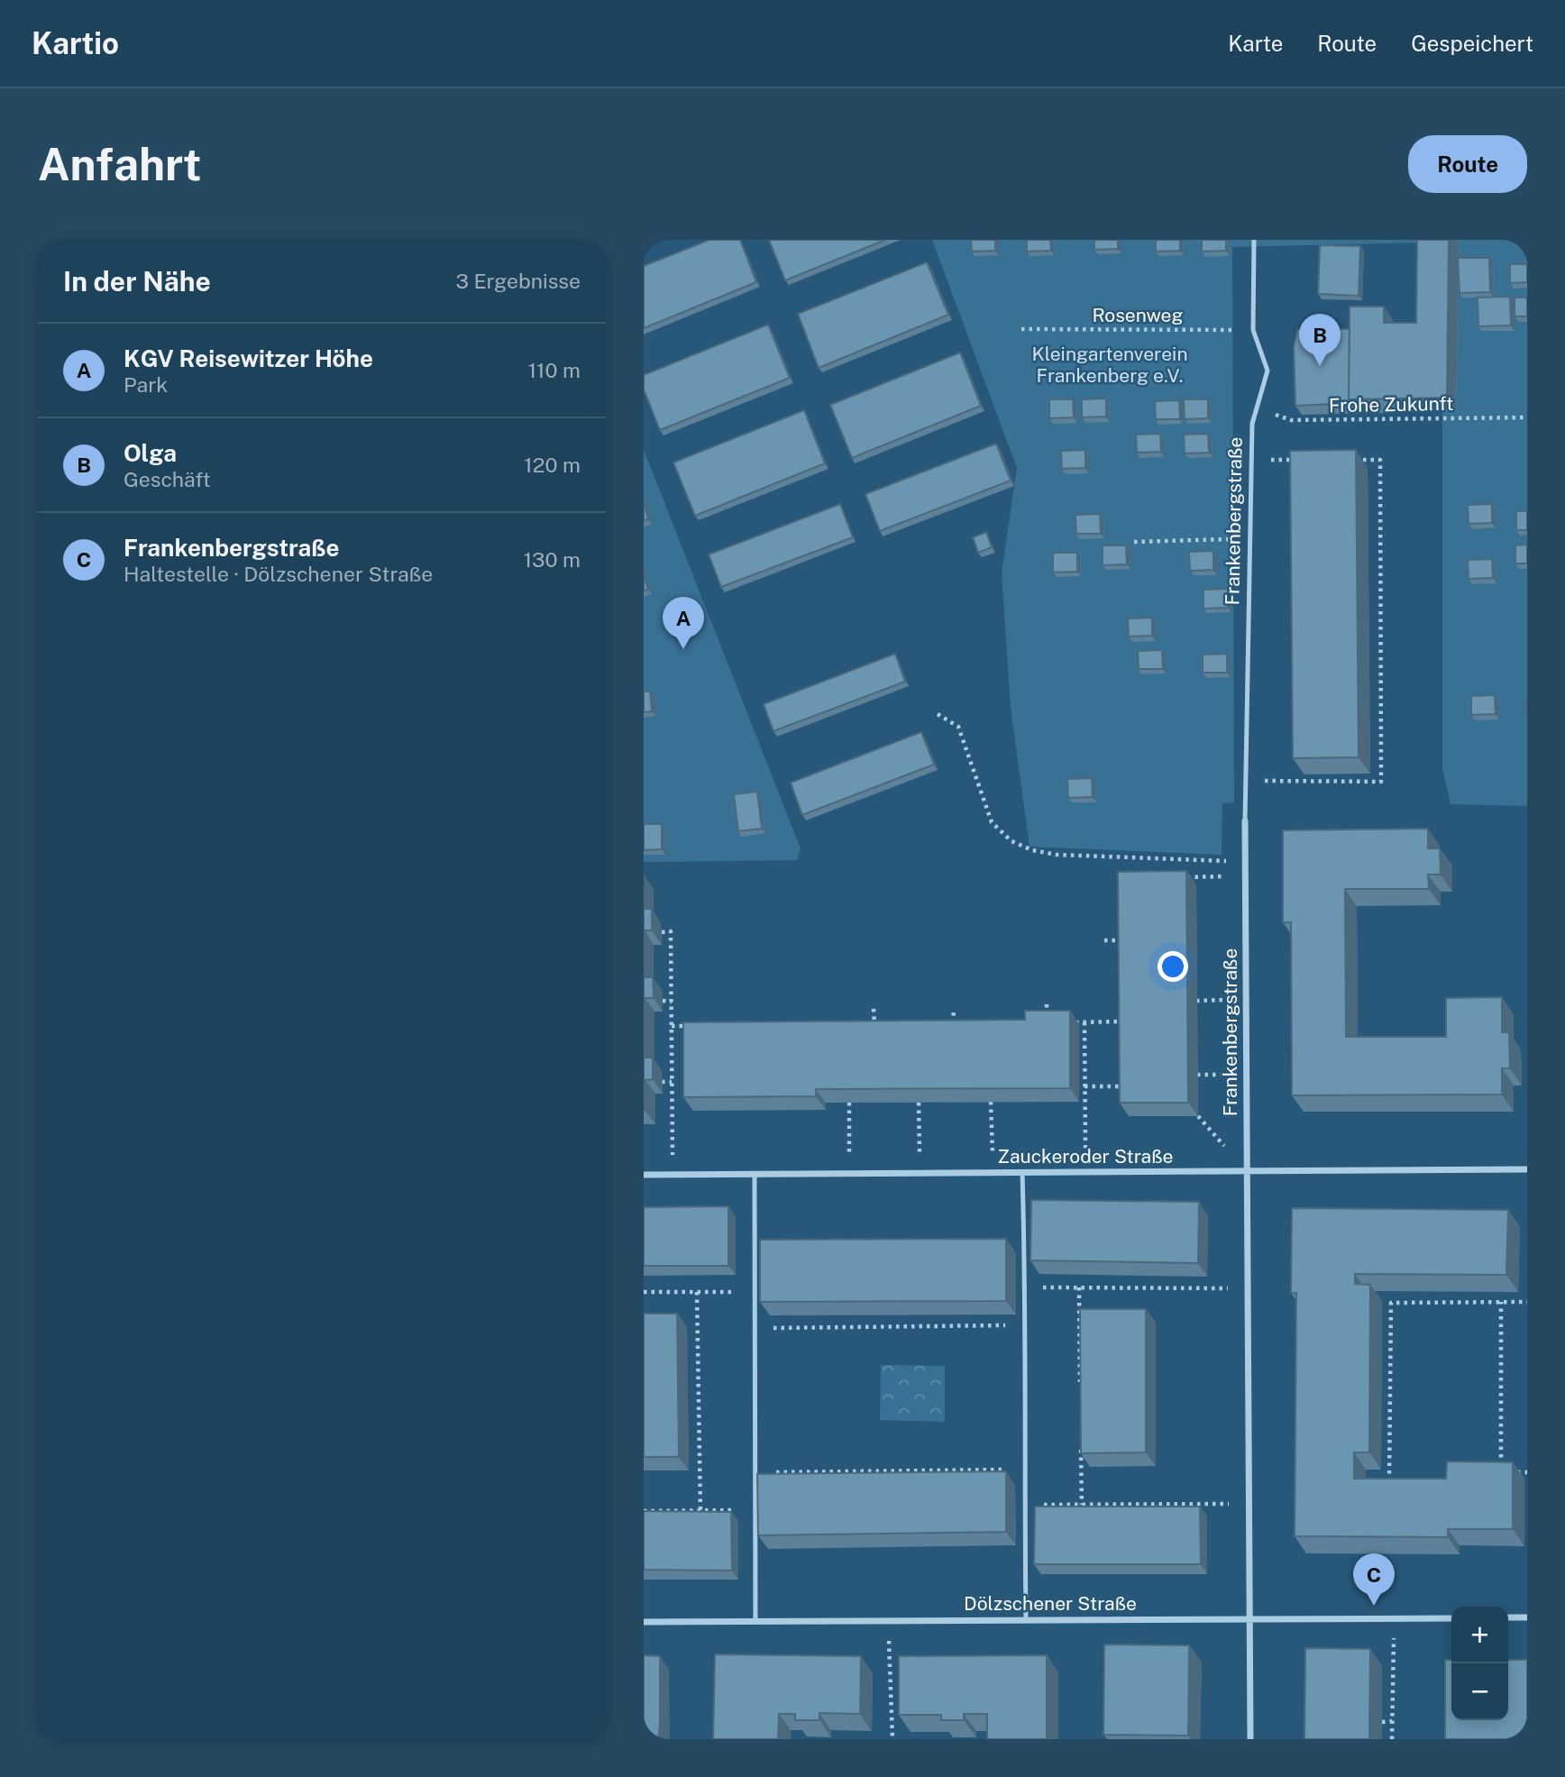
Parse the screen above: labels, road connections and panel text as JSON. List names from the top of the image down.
{
  "streets": {
    "street": ["Frankenbergstraße", "Zauckeroder Straße", "Dölzschener Straße"],
    "path": ["Rosenweg", "Frohe Zukunft"]
  },
  "crossings": [
    ["Rosenweg", "Frankenbergstraße"],
    ["Frohe Zukunft", "Frankenbergstraße"],
    ["Frankenbergstraße", "Zauckeroder Straße"],
    ["Frankenbergstraße", "Dölzschener Straße"]
  ],
  "parks": ["Kleingartenverein Frankenberg e.V."],
  "page": {
    "header": "Kartio",
    "nav": ["Karte", "Route", "Gespeichert"],
    "buttons": "Route",
    "title": "Anfahrt",
    "heading": ["In der Nähe", "3 Ergebnisse"],
    "pins": ["B", "A", "C"],
    "list": [
      {
        "mark": "A",
        "name": "KGV Reisewitzer Höhe",
        "note": "Park",
        "value": "110 m"
      },
      {
        "mark": "B",
        "name": "Olga",
        "note": "Geschäft",
        "value": "120 m"
      },
      {
        "mark": "C",
        "name": "Frankenbergstraße",
        "note": "Haltestelle · Dölzschener Straße",
        "value": "130 m"
      }
    ],
    "map_buttons": ["+", "−"]
  }
}
